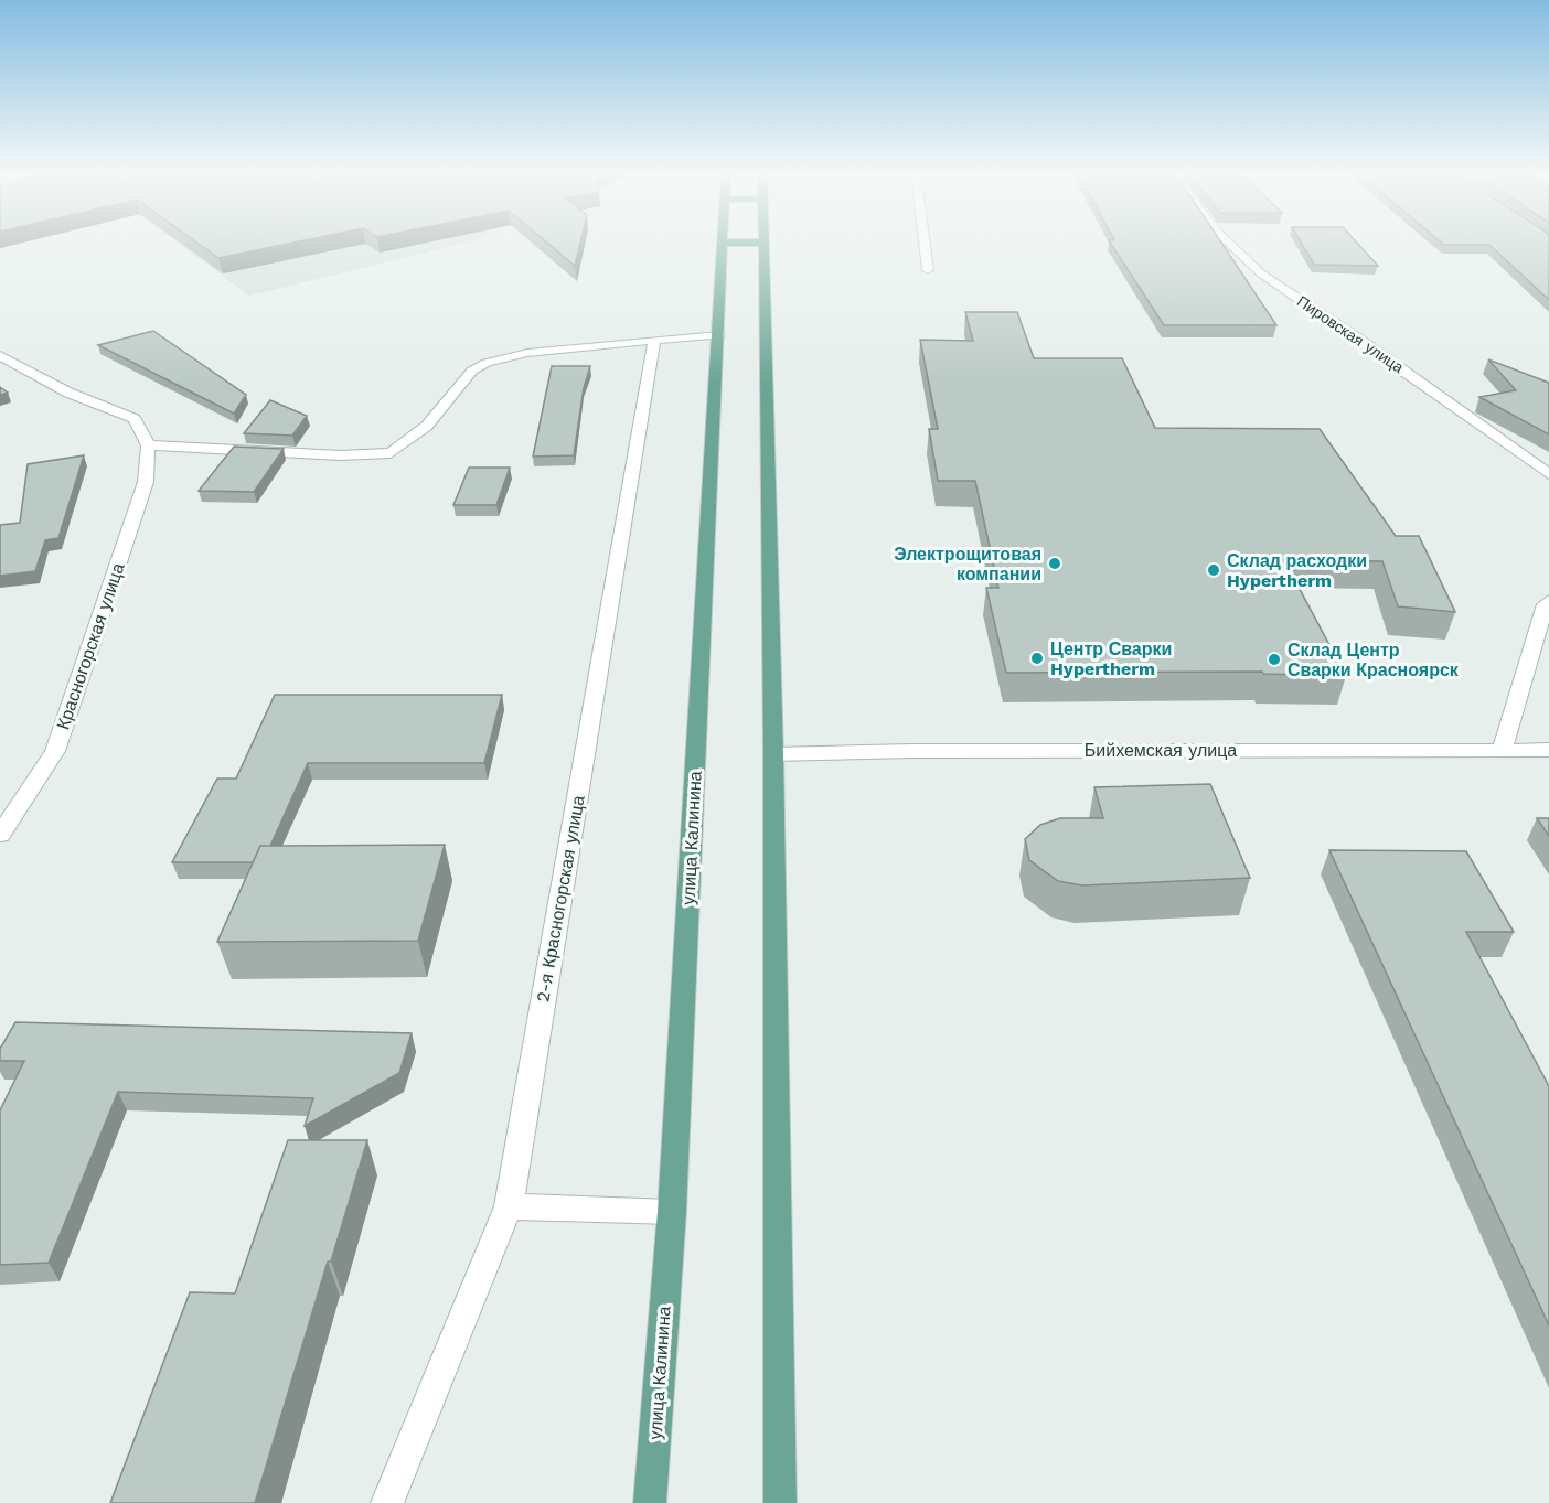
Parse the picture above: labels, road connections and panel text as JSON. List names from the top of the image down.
{
  "streets": {
    "main road": ["улица Калинина"],
    "street": [
      "Пировская улица",
      "Красногорская улица",
      "Бийхемская улица",
      "2-я Красногорская улица"
    ]
  },
  "places": [
    "Электрощитовая компании",
    "Склад расходки Hypertherm",
    "Центр Сварки Hypertherm",
    "Склад Центр Сварки Красноярск"
  ]
}
